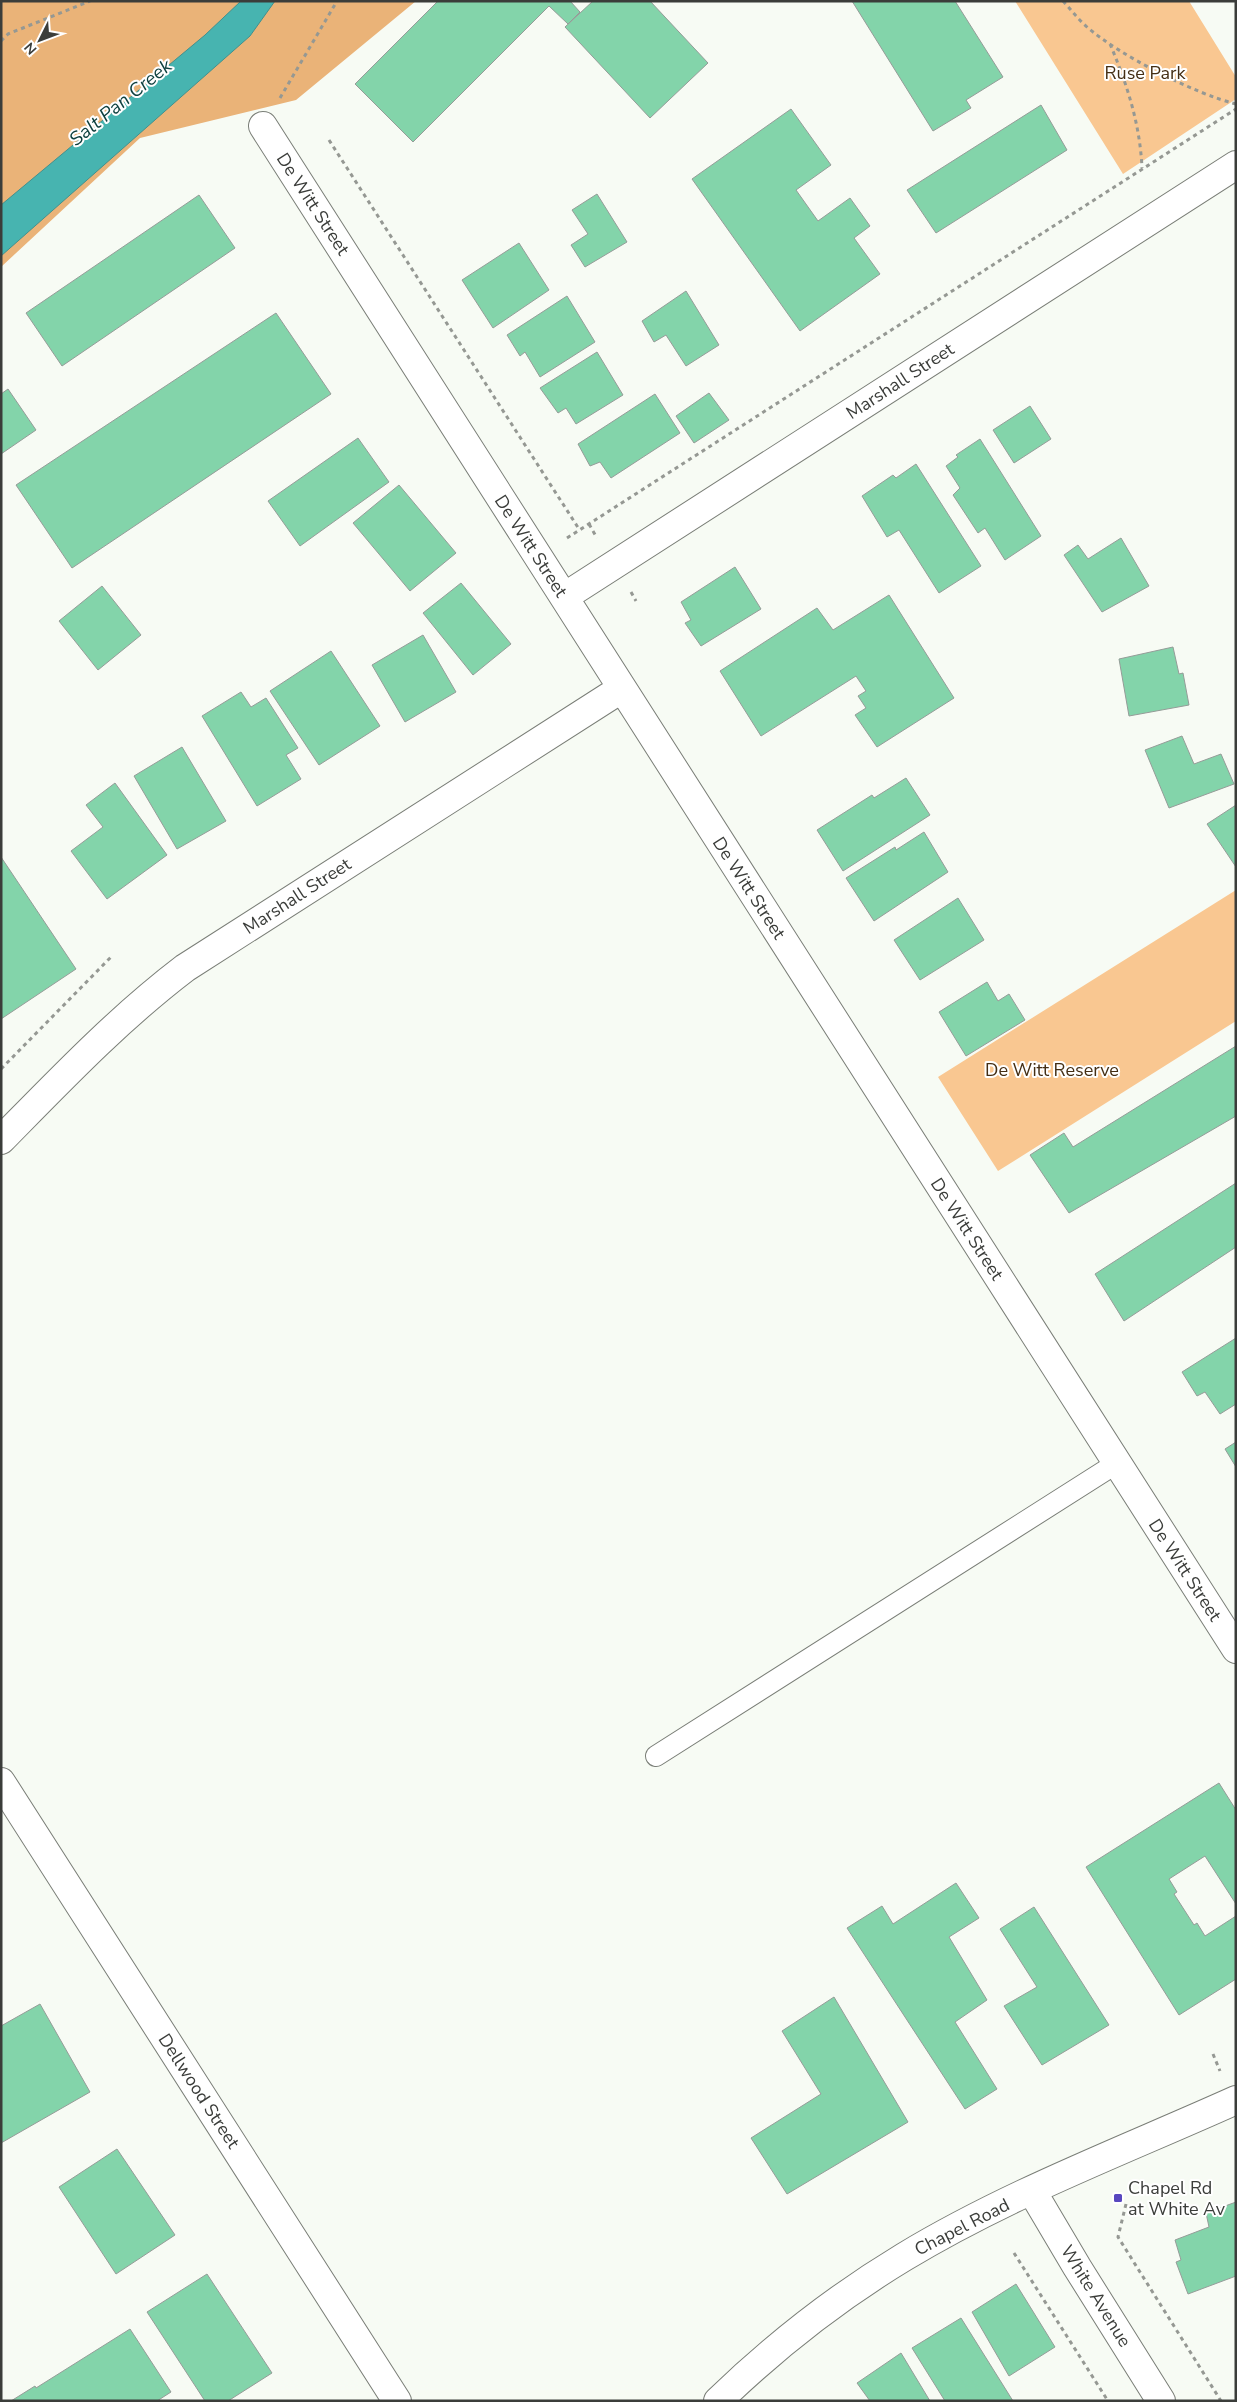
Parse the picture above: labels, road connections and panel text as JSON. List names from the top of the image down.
{
  "streets": {
    "street": [
      "De Witt Street",
      "Marshall Street",
      "Dellwood Street",
      "Chapel Road",
      "White Avenue"
    ]
  },
  "crossings": [
    ["De Witt Street", "Marshall Street"],
    ["Chapel Road", "White Avenue"]
  ],
  "water": ["Salt Pan Creek"],
  "parks": ["Ruse Park", "De Witt Reserve"],
  "places": {
    "transit": ["Chapel Rd at White Av"]
  },
  "north": "bottom left"
}
